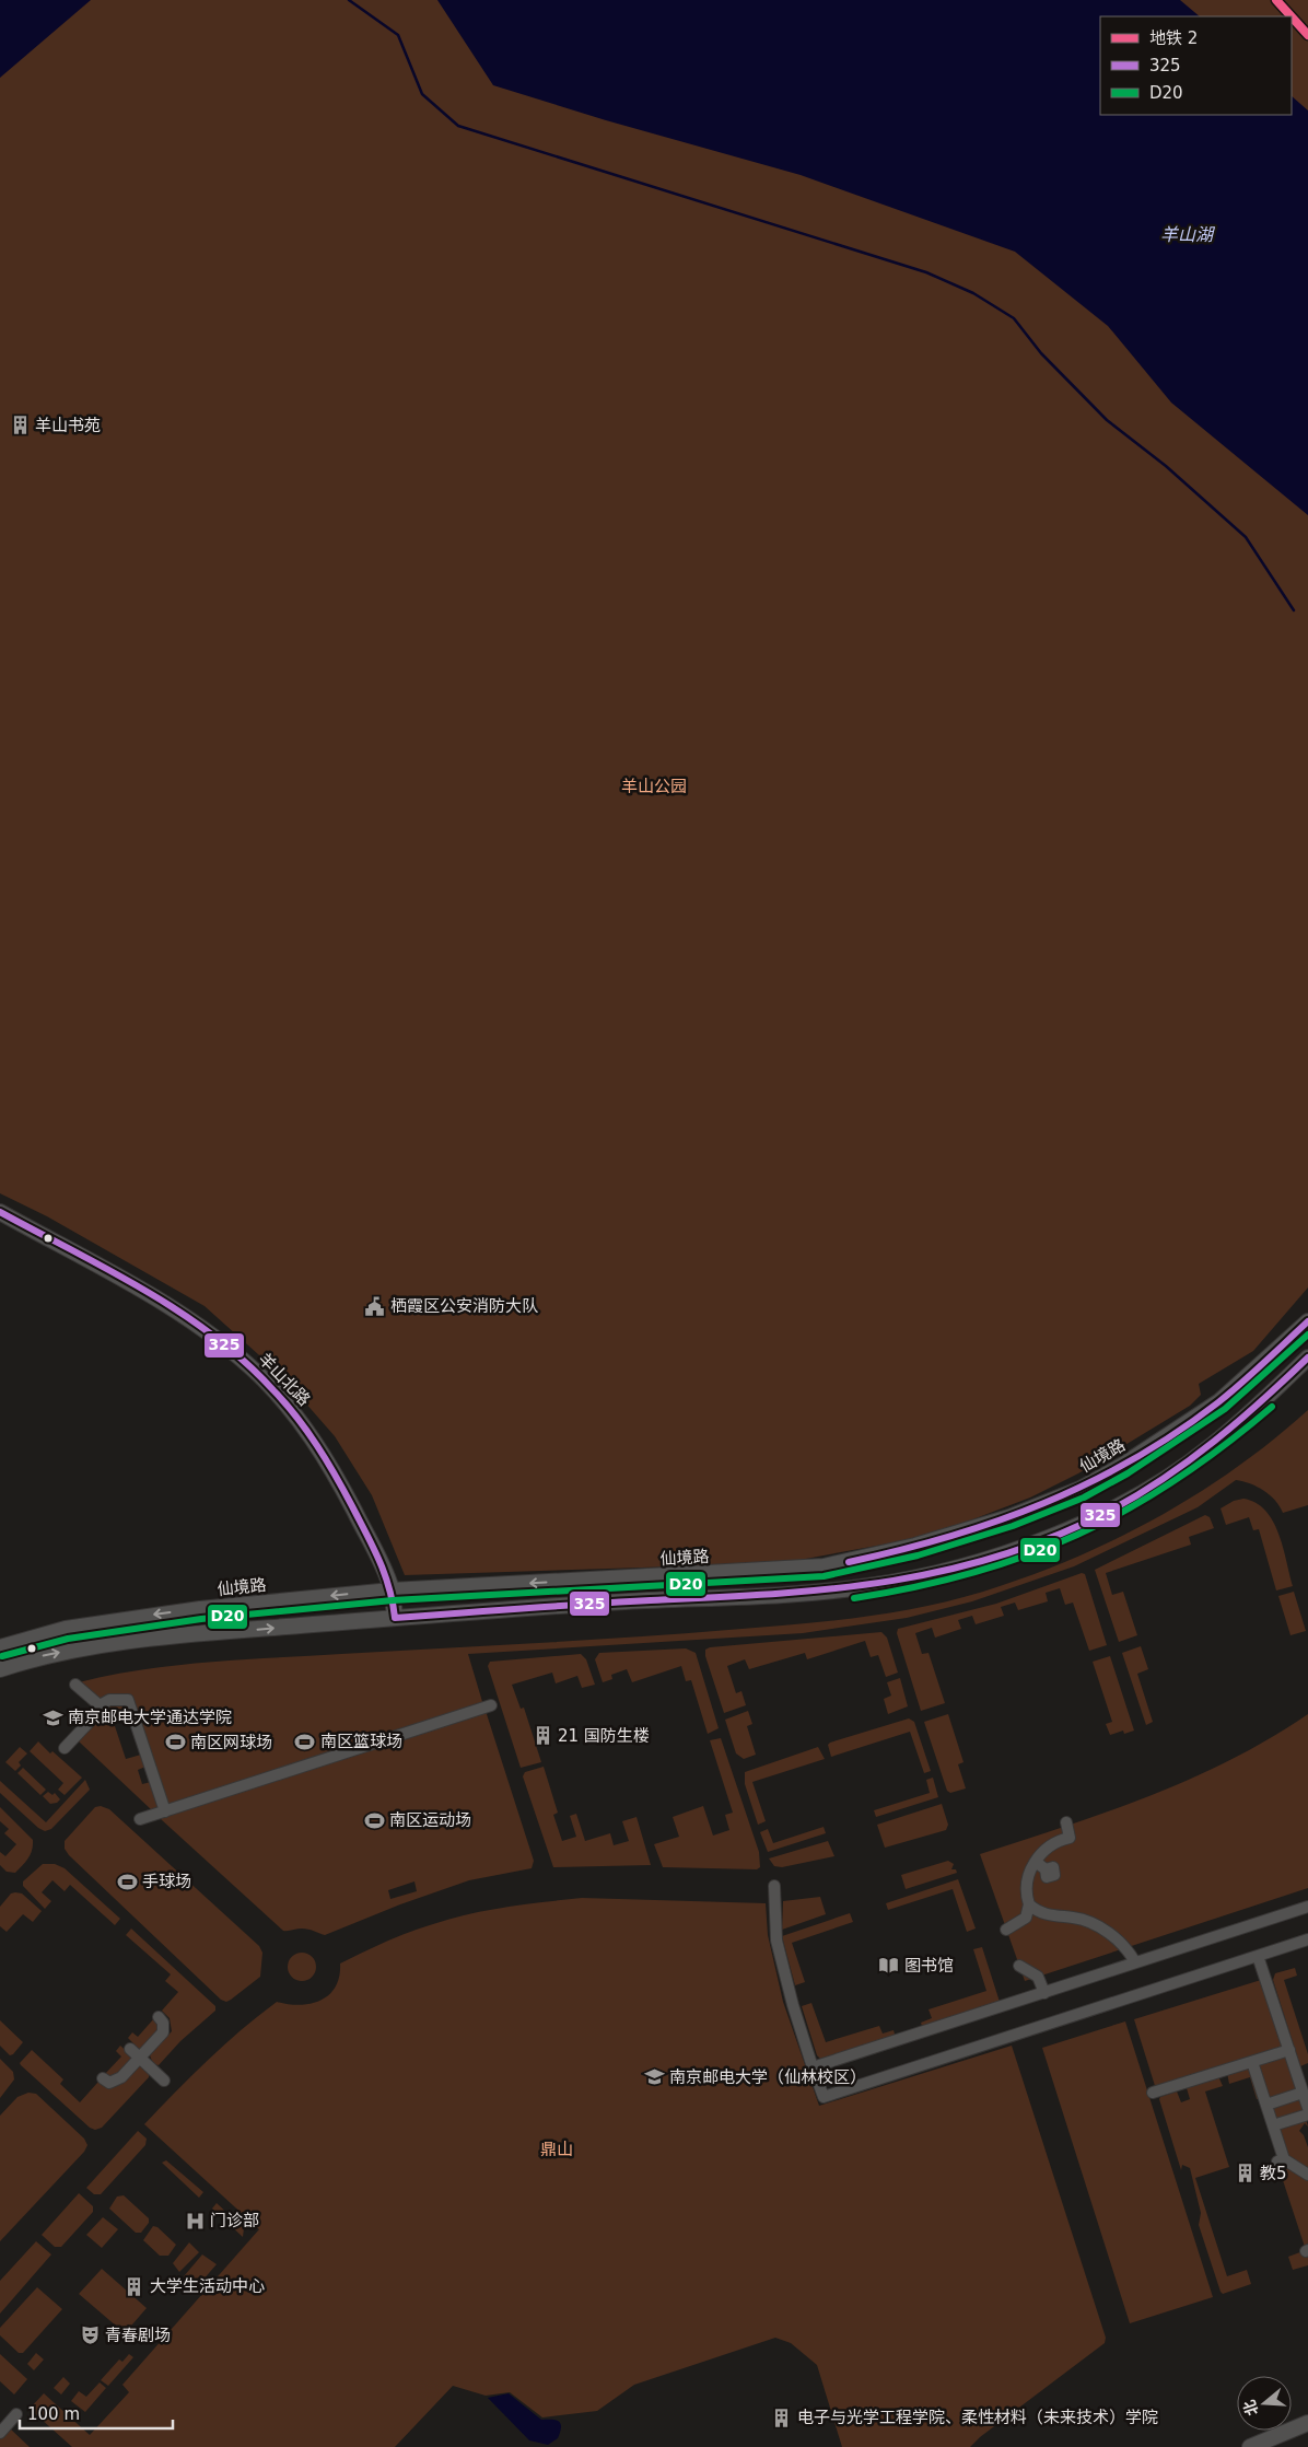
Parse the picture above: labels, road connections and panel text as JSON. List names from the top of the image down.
{
  "streets": {
    "main road": ["羊山北路", "仙境路"]
  },
  "crossings": [
    ["羊山北路", "仙境路"]
  ],
  "water": ["羊山湖"],
  "parks": ["羊山公园", "鼎山"],
  "places": {
    "building": [
      "羊山书苑",
      "21 国防生楼",
      "教5",
      "大学生活动中心",
      "电子与光学工程学院、柔性材料（未来技术）学院"
    ],
    "public building": ["栖霞区公安消防大队"],
    "school or university": ["南京邮电大学通达学院", "南京邮电大学（仙林校区）"],
    "sports": [
      "南区篮球场",
      "南区网球场",
      "南区运动场",
      "手球场"
    ],
    "library": ["图书馆"],
    "hospital": ["门诊部"],
    "theatre": ["青春剧场"]
  },
  "lines": ["metro line 2", "transit line 325", "transit line D20"],
  "legend": ["地铁 2", "325", "D20"],
  "scale_bar": "100 m",
  "north": "left"
}
